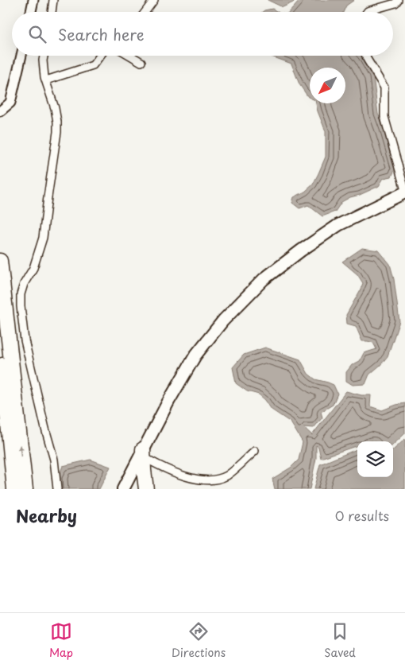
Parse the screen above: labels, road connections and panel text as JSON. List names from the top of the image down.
{
  "north": "bottom left",
  "page": {
    "search": "Search here",
    "heading": ["Nearby", "0 results"],
    "nav": ["Map", "Directions", "Saved"]
  }
}
